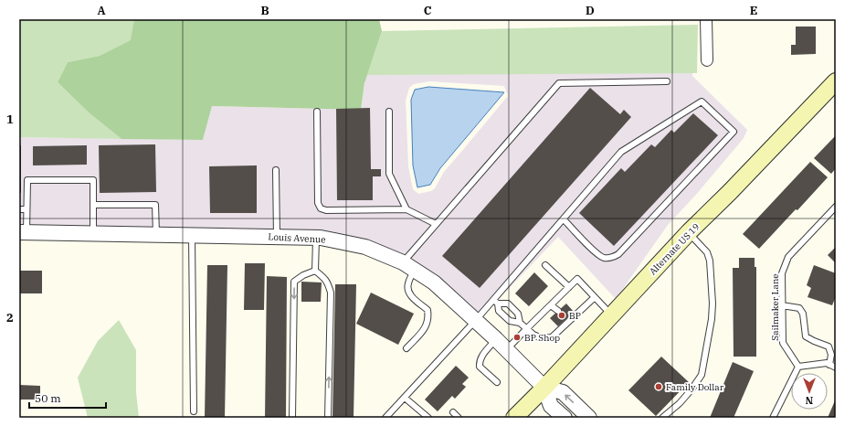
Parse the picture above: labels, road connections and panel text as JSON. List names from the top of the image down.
{
  "streets": {
    "main road": ["Alternate US 19"],
    "street": ["Louis Avenue"],
    "lane": ["Sailmaker Lane"]
  },
  "crossings": [
    ["Louis Avenue", "Alternate US 19"]
  ],
  "places": ["BP", "BP Shop", "Family Dollar"],
  "scale_bar": "50 m",
  "north": "bottom",
  "grid": {
    "columns": [
      "A",
      "B",
      "C",
      "D",
      "E"
    ],
    "rows": ["1", "2"]
  }
}
